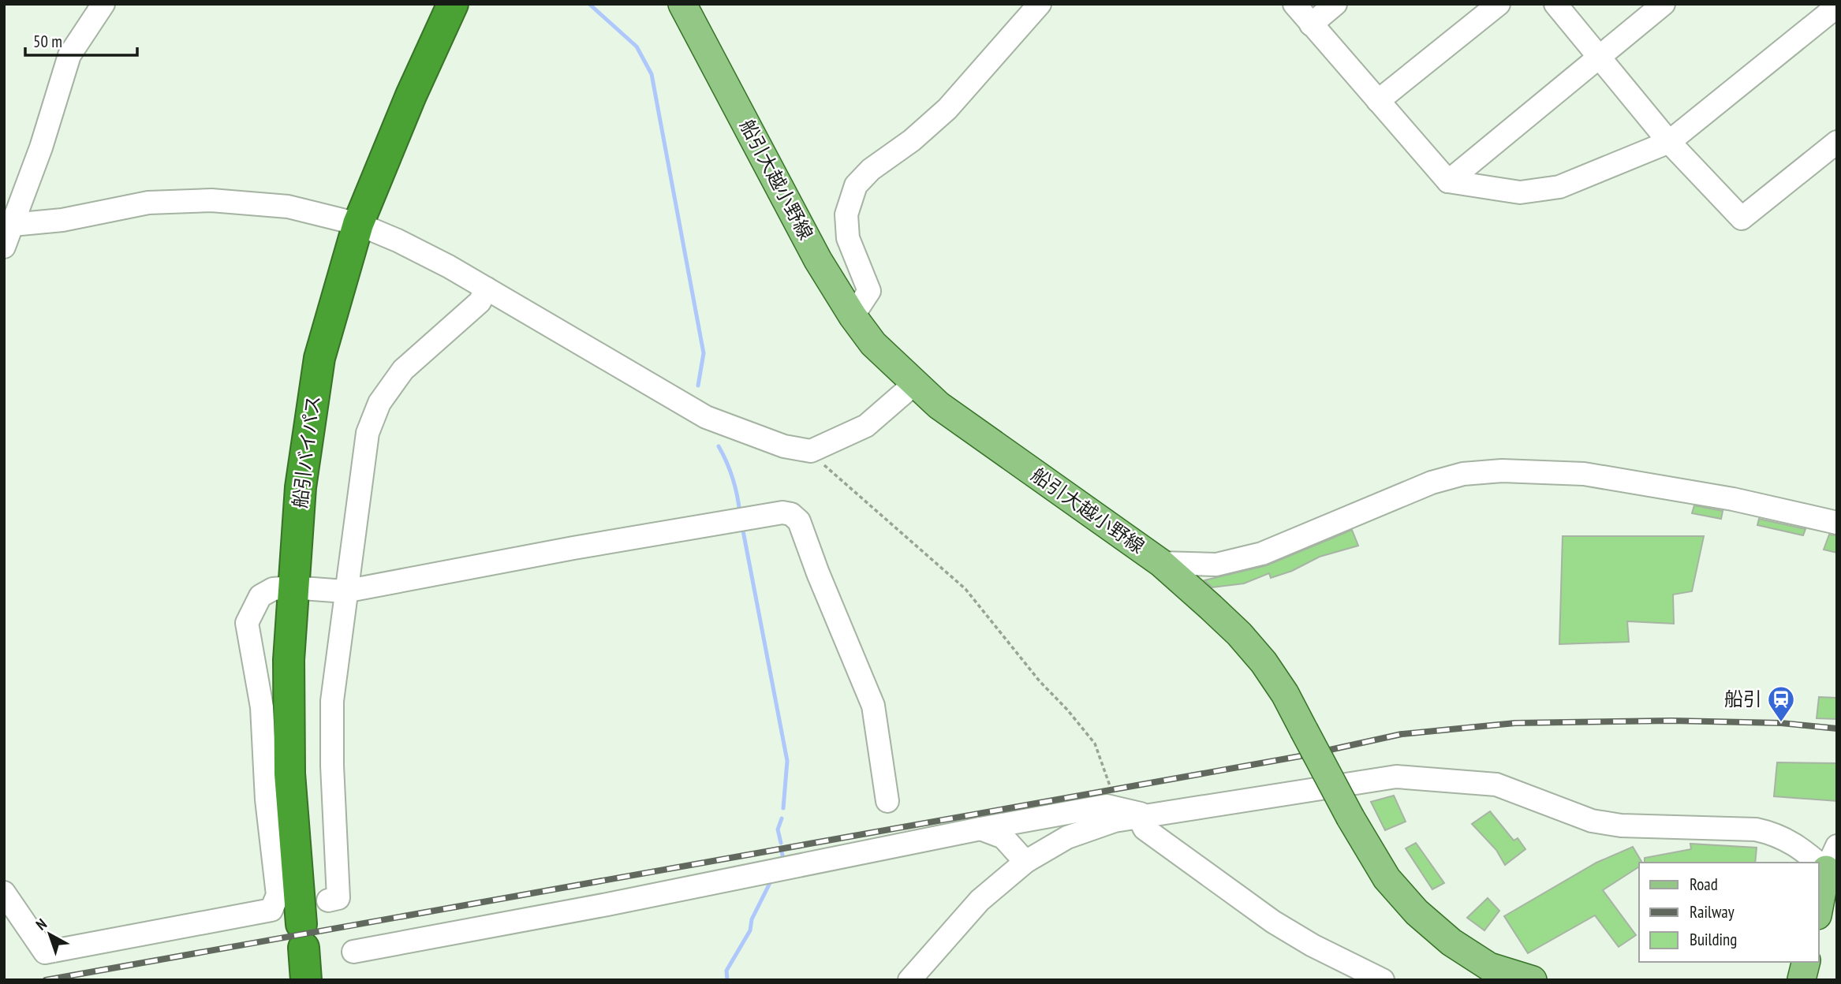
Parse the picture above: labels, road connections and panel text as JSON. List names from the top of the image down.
{
  "streets": {
    "highway": ["船引バイパス"],
    "main road": ["船引大越小野線"]
  },
  "places": {
    "station": ["船引"]
  },
  "legend": ["Road", "Railway", "Building"],
  "scale_bar": "50 m",
  "north": "top left"
}
